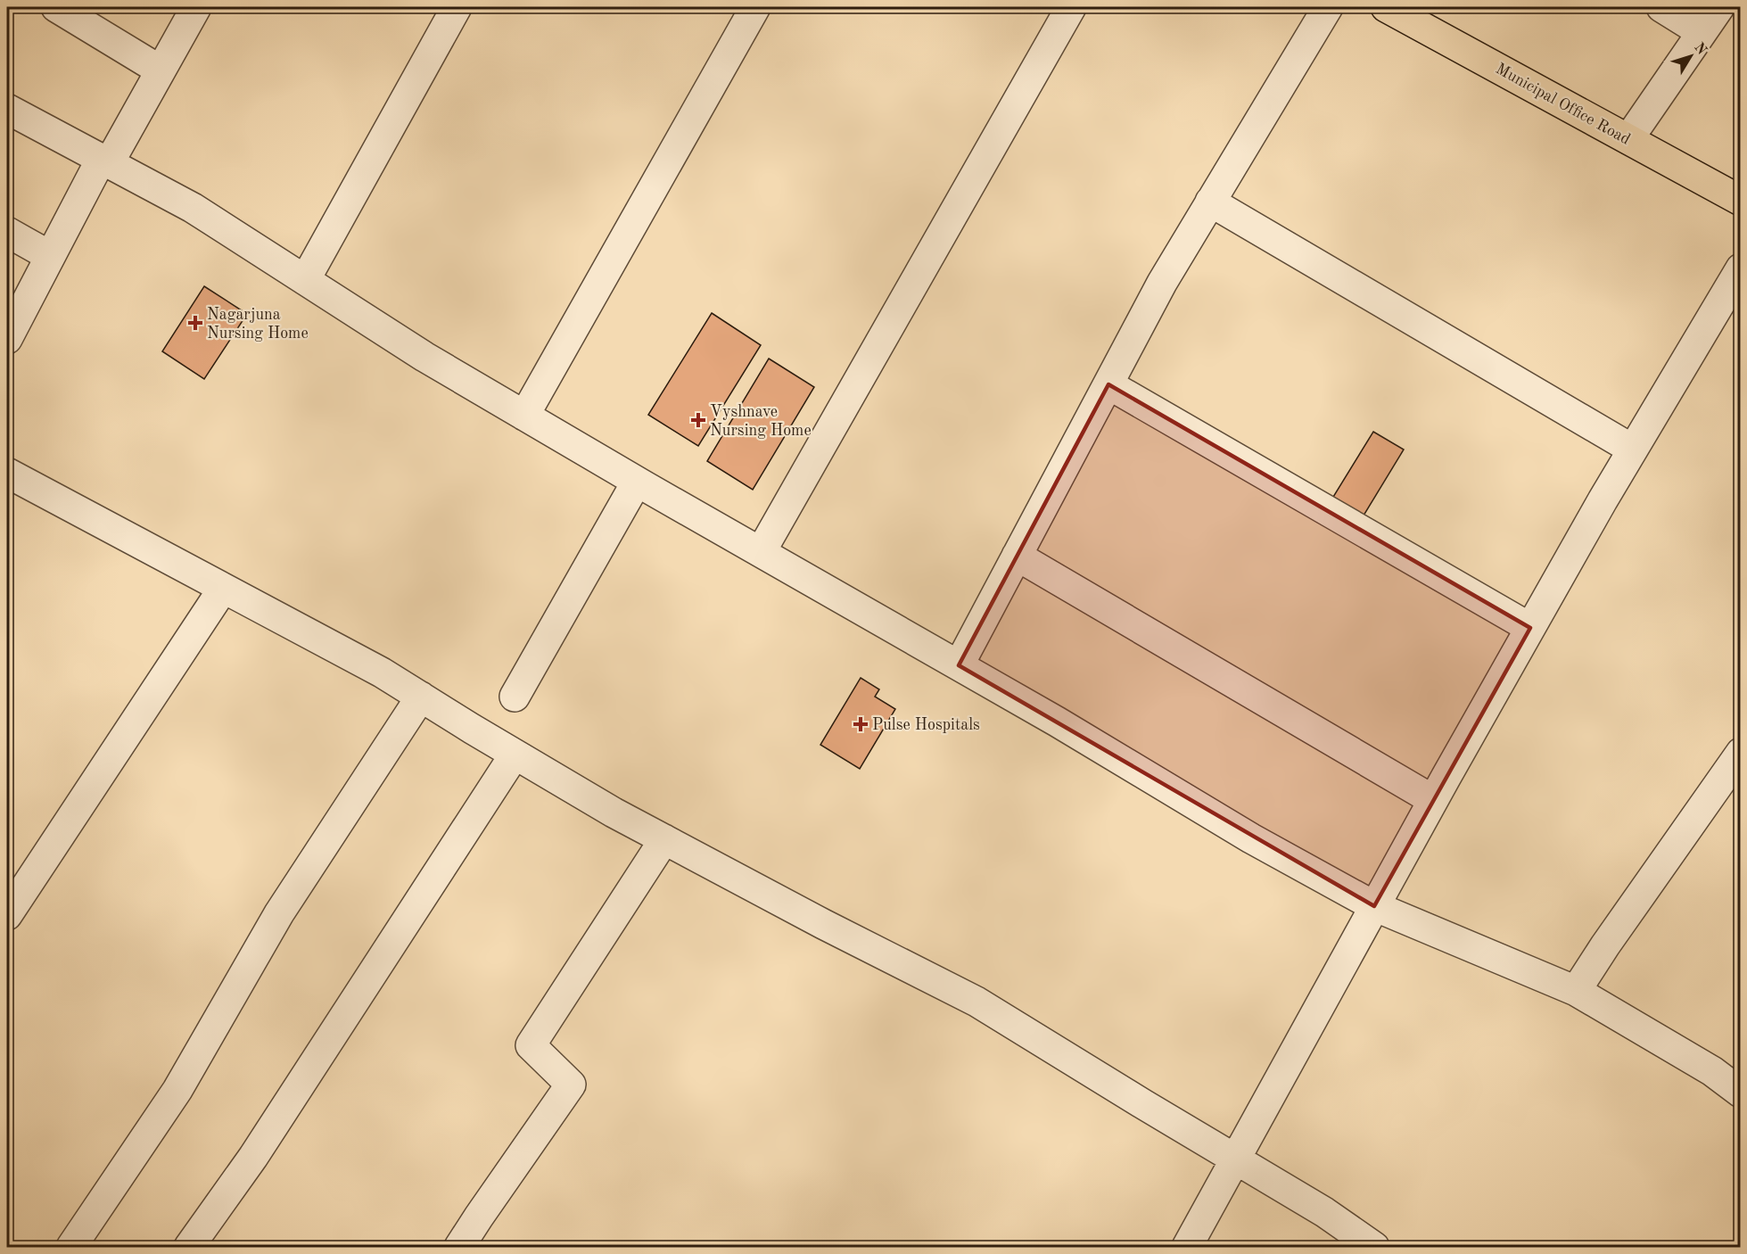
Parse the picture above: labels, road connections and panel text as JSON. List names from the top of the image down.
{
  "streets": {
    "main road": ["Municipal Office Road"]
  },
  "places": {
    "health": ["Nagarjuna Nursing Home", "Vyshnave Nursing Home", "Pulse Hospitals"]
  },
  "north": "top right"
}
